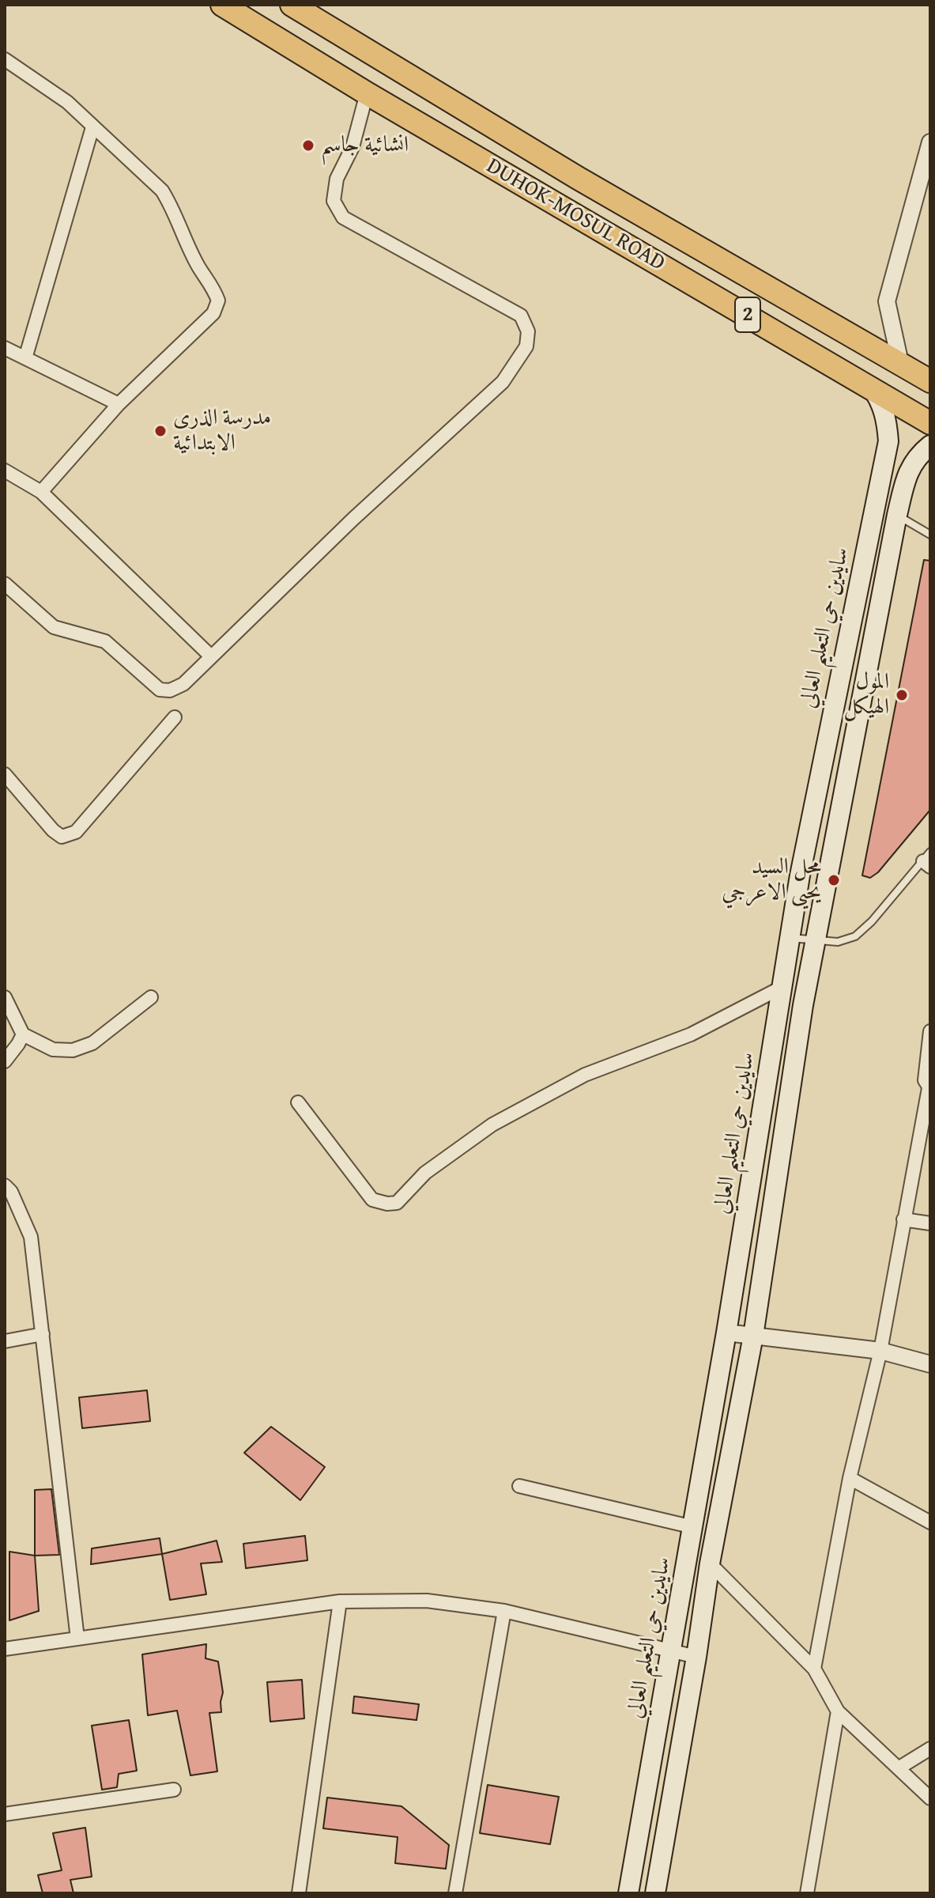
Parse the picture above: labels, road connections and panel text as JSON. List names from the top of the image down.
{
  "streets": {
    "highway": ["DUHOK-MOSUL ROAD", "2"],
    "main road": ["سايدين حي التعليم العالي"]
  },
  "crossings": [
    ["DUHOK-MOSUL ROAD", "سايدين حي التعليم العالي"]
  ],
  "places": [
    "انشائية جاسم",
    "مدرسة الذرى الابتدائية",
    "المول الهيكل",
    "محل السيد يحيى الاعرجي"
  ]
}
